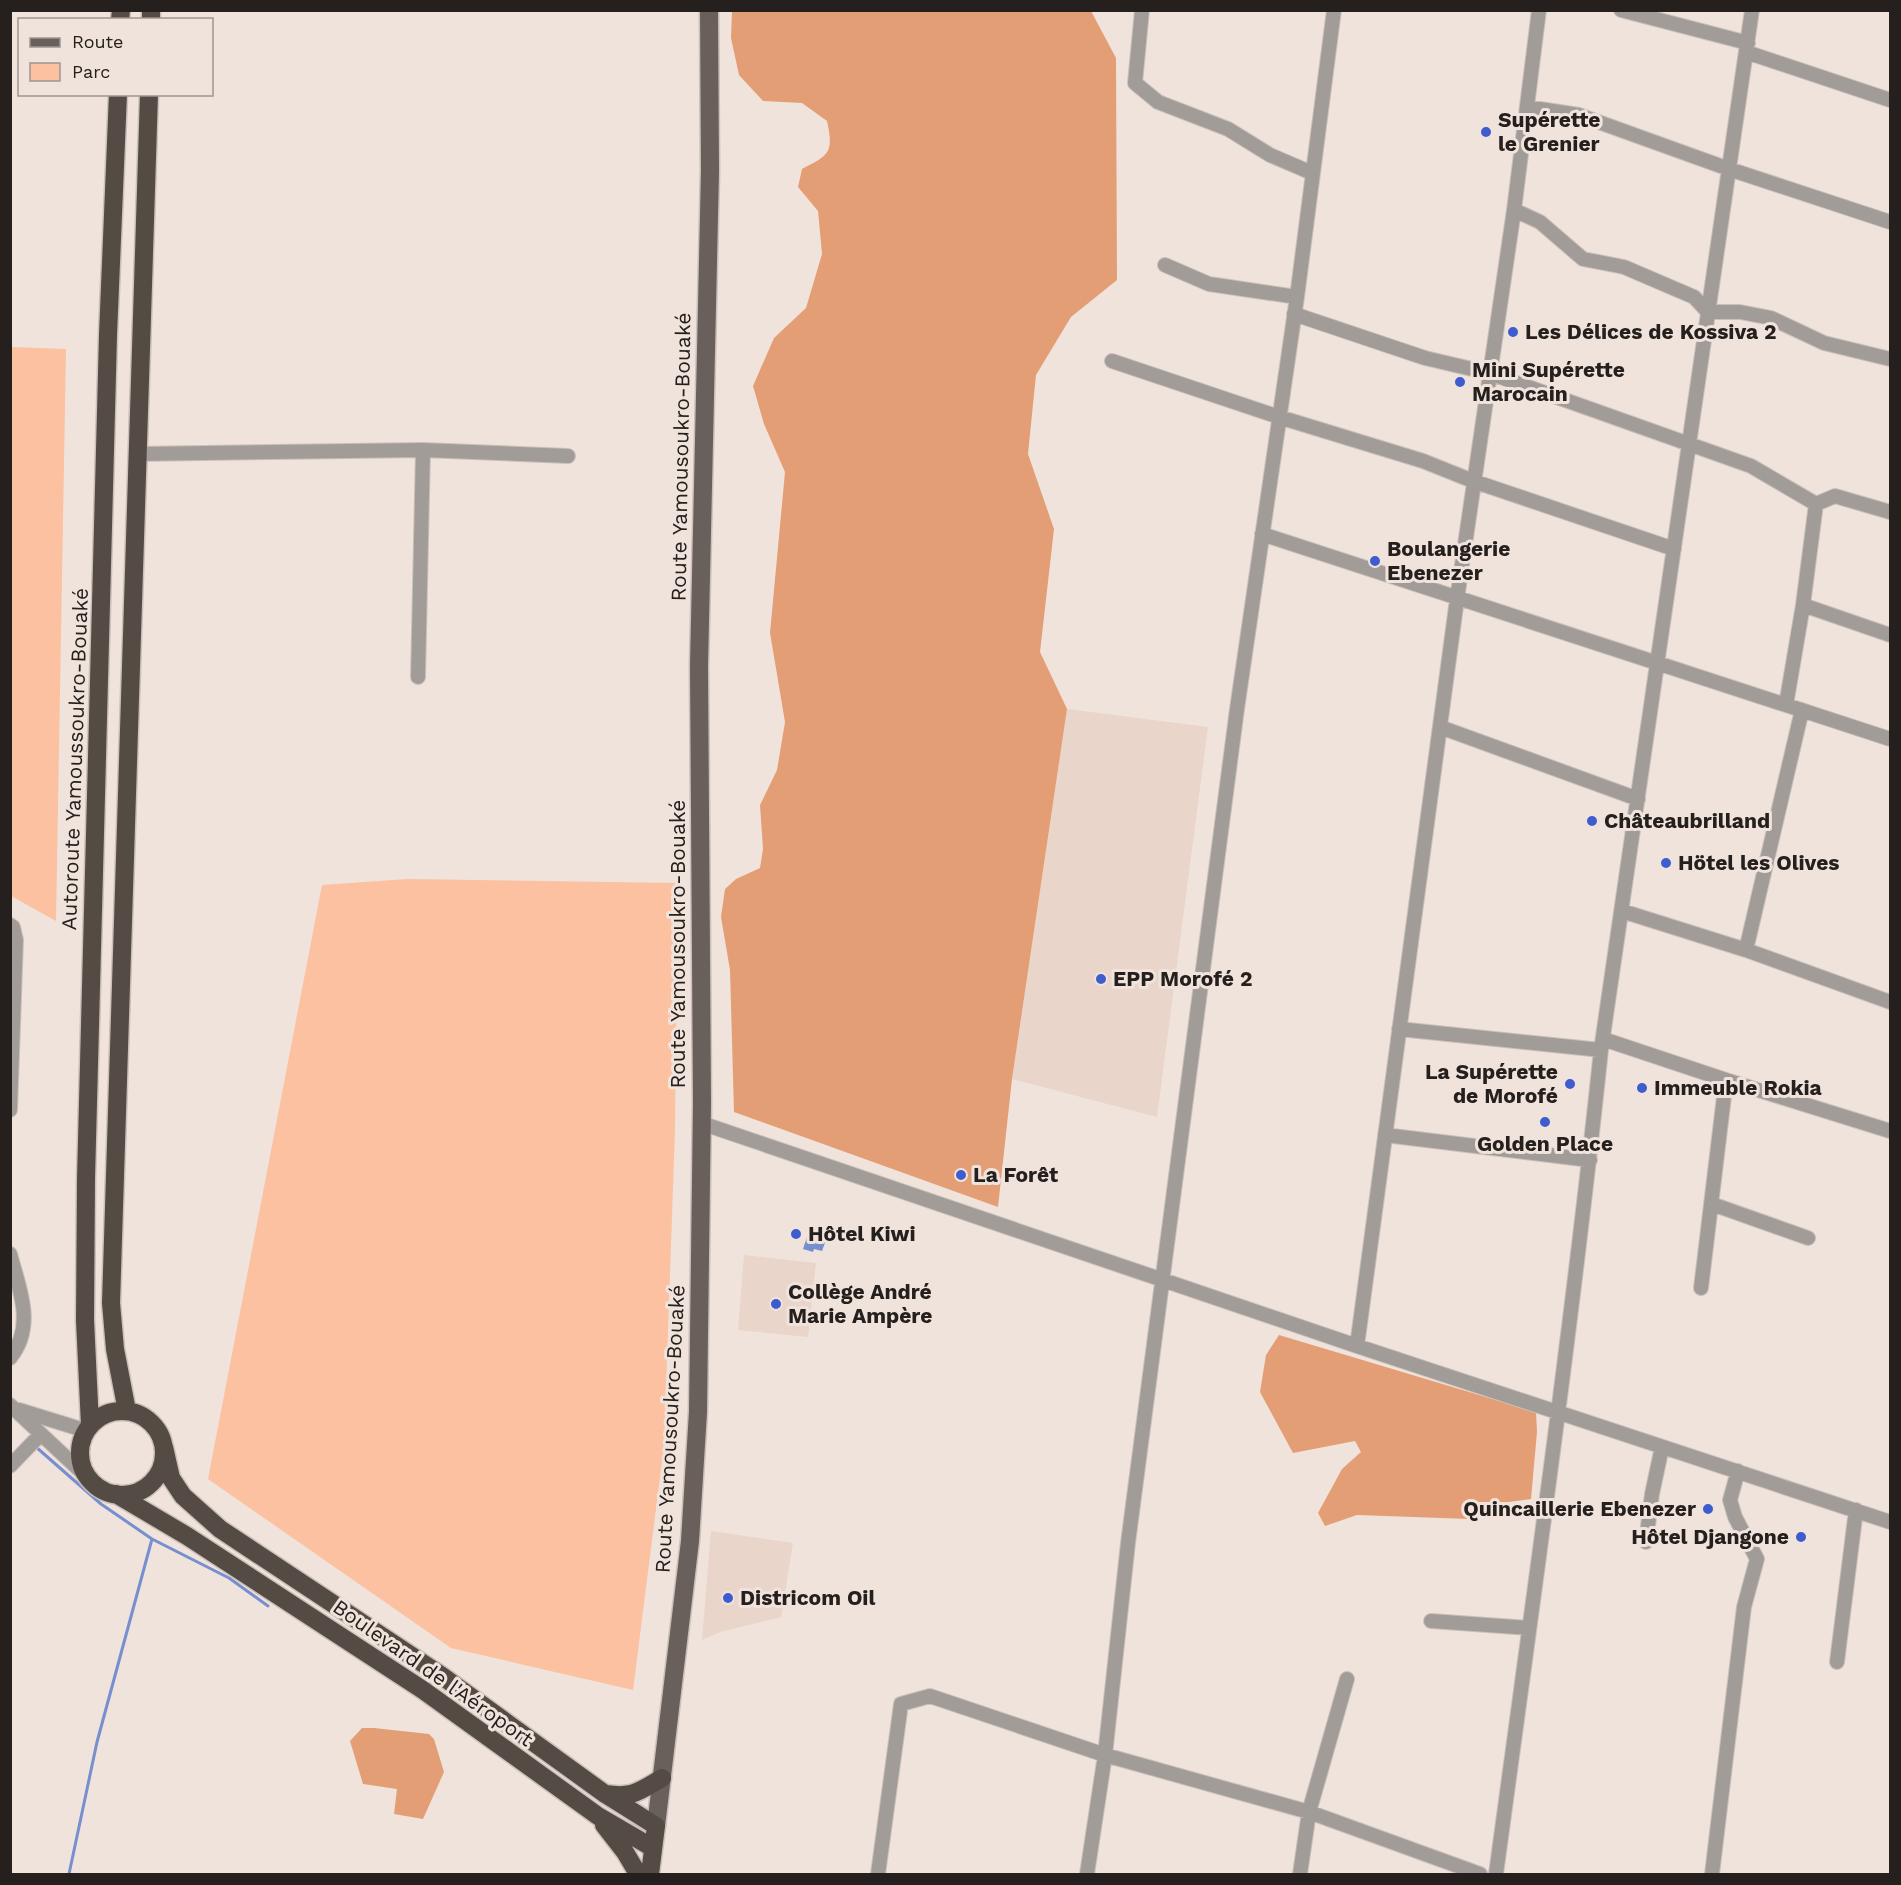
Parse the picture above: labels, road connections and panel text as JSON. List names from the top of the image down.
{
  "streets": {
    "highway": ["Route Yamousoukro-Bouaké", "Autoroute Yamoussoukro-Bouaké", "Boulevard de l'Aéroport"]
  },
  "crossings": [
    ["Route Yamousoukro-Bouaké", "Boulevard de l'Aéroport"],
    ["Autoroute Yamoussoukro-Bouaké", "Boulevard de l'Aéroport"]
  ],
  "places": [
    "Supérette le Grenier",
    "Les Délices de Kossiva 2",
    "Mini Supérette Marocain",
    "Boulangerie Ebenezer",
    "Châteaubrilland",
    "Hötel les Olives",
    "EPP Morofé 2",
    "La Supérette de Morofé",
    "Immeuble Rokia",
    "Golden Place",
    "La Forêt",
    "Hôtel Kiwi",
    "Collège André Marie Ampère",
    "Quincaillerie Ebenezer",
    "Hôtel Djangone",
    "Districom Oil"
  ],
  "legend": ["Route", "Parc"]
}
